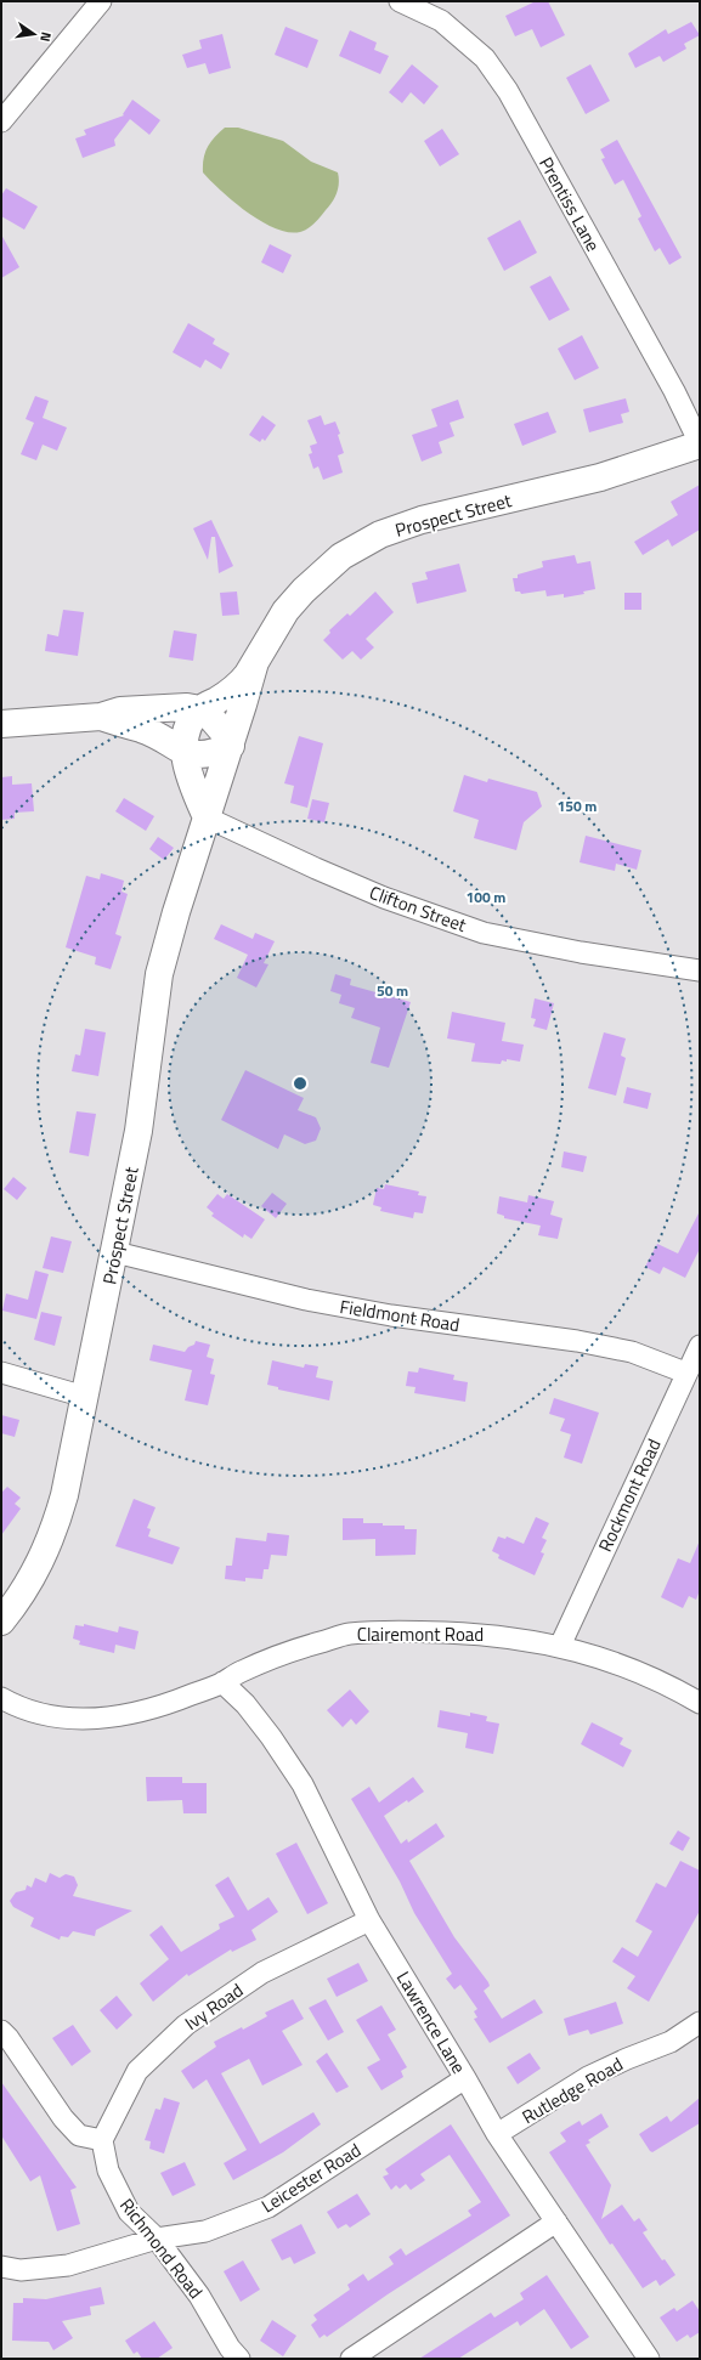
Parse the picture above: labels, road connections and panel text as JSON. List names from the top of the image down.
{
  "streets": {
    "main road": ["Prospect Street"],
    "street": [
      "Prentiss Lane",
      "Clifton Street",
      "Fieldmont Road",
      "Rockmont Road",
      "Clairemont Road",
      "Ivy Road",
      "Lawrence Lane",
      "Rutledge Road",
      "Leicester Road",
      "Richmond Road"
    ]
  },
  "crossings": [
    ["Prentiss Lane", "Prospect Street"],
    ["Prospect Street", "Clifton Street"],
    ["Prospect Street", "Fieldmont Road"],
    ["Fieldmont Road", "Rockmont Road"],
    ["Rockmont Road", "Clairemont Road"],
    ["Clairemont Road", "Lawrence Lane"],
    ["Ivy Road", "Lawrence Lane"],
    ["Ivy Road", "Richmond Road"],
    ["Lawrence Lane", "Rutledge Road"],
    ["Lawrence Lane", "Leicester Road"],
    ["Leicester Road", "Richmond Road"]
  ],
  "north": "right",
  "rings": ["150 m", "100 m", "50 m"]
}
